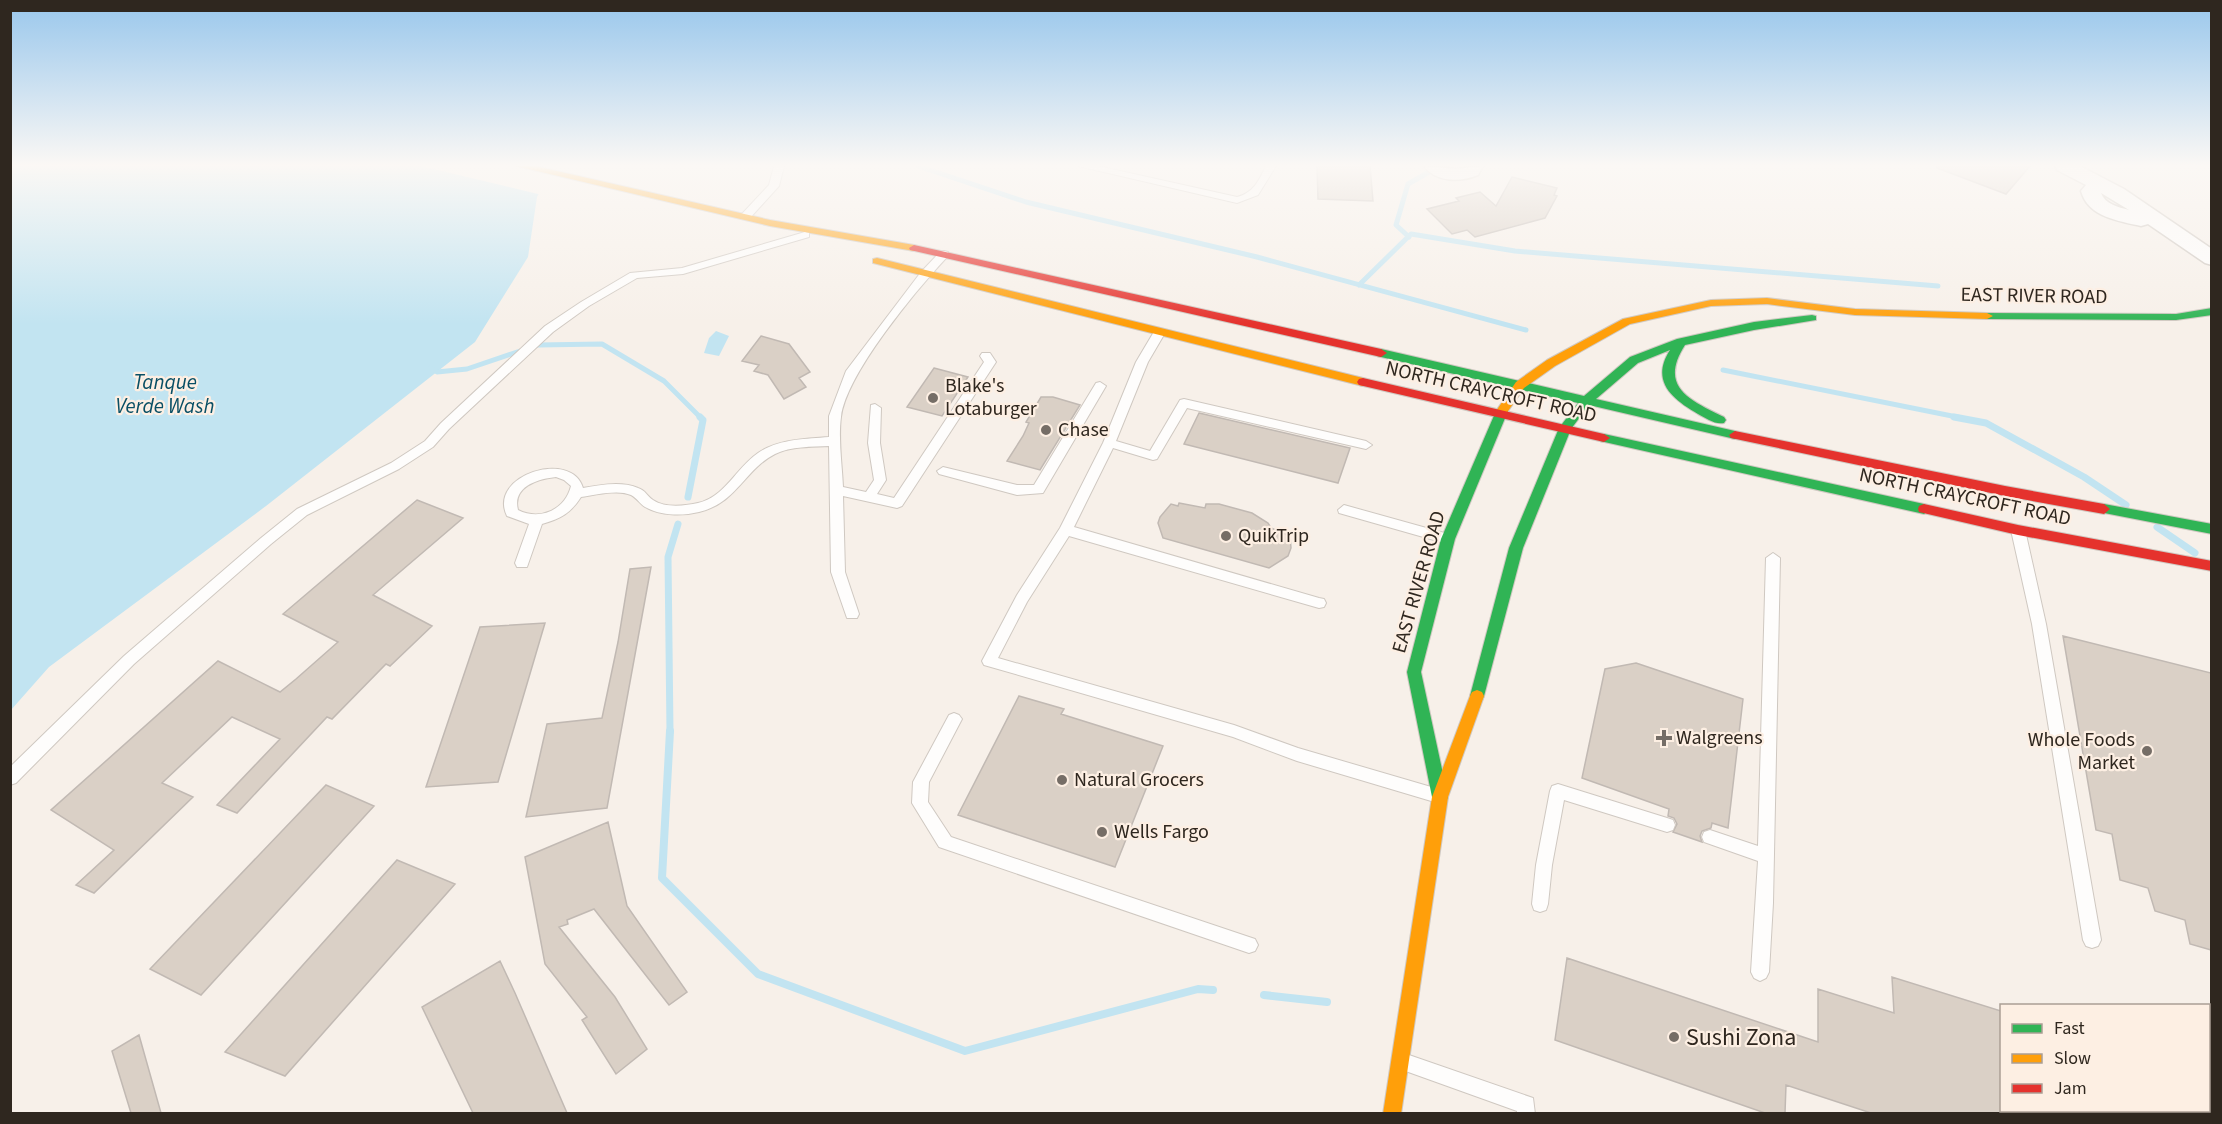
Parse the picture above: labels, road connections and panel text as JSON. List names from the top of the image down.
{
  "streets": {
    "main road": ["EAST RIVER ROAD", "NORTH CRAYCROFT ROAD"]
  },
  "crossings": [
    ["EAST RIVER ROAD", "NORTH CRAYCROFT ROAD"]
  ],
  "water": ["Tanque Verde Wash"],
  "places": {
    "other": [
      "Blake's Lotaburger",
      "Chase",
      "QuikTrip",
      "Whole Foods Market",
      "Natural Grocers",
      "Wells Fargo",
      "Sushi Zona"
    ],
    "health": ["Walgreens"]
  },
  "legend": ["Fast", "Slow", "Jam"]
}
